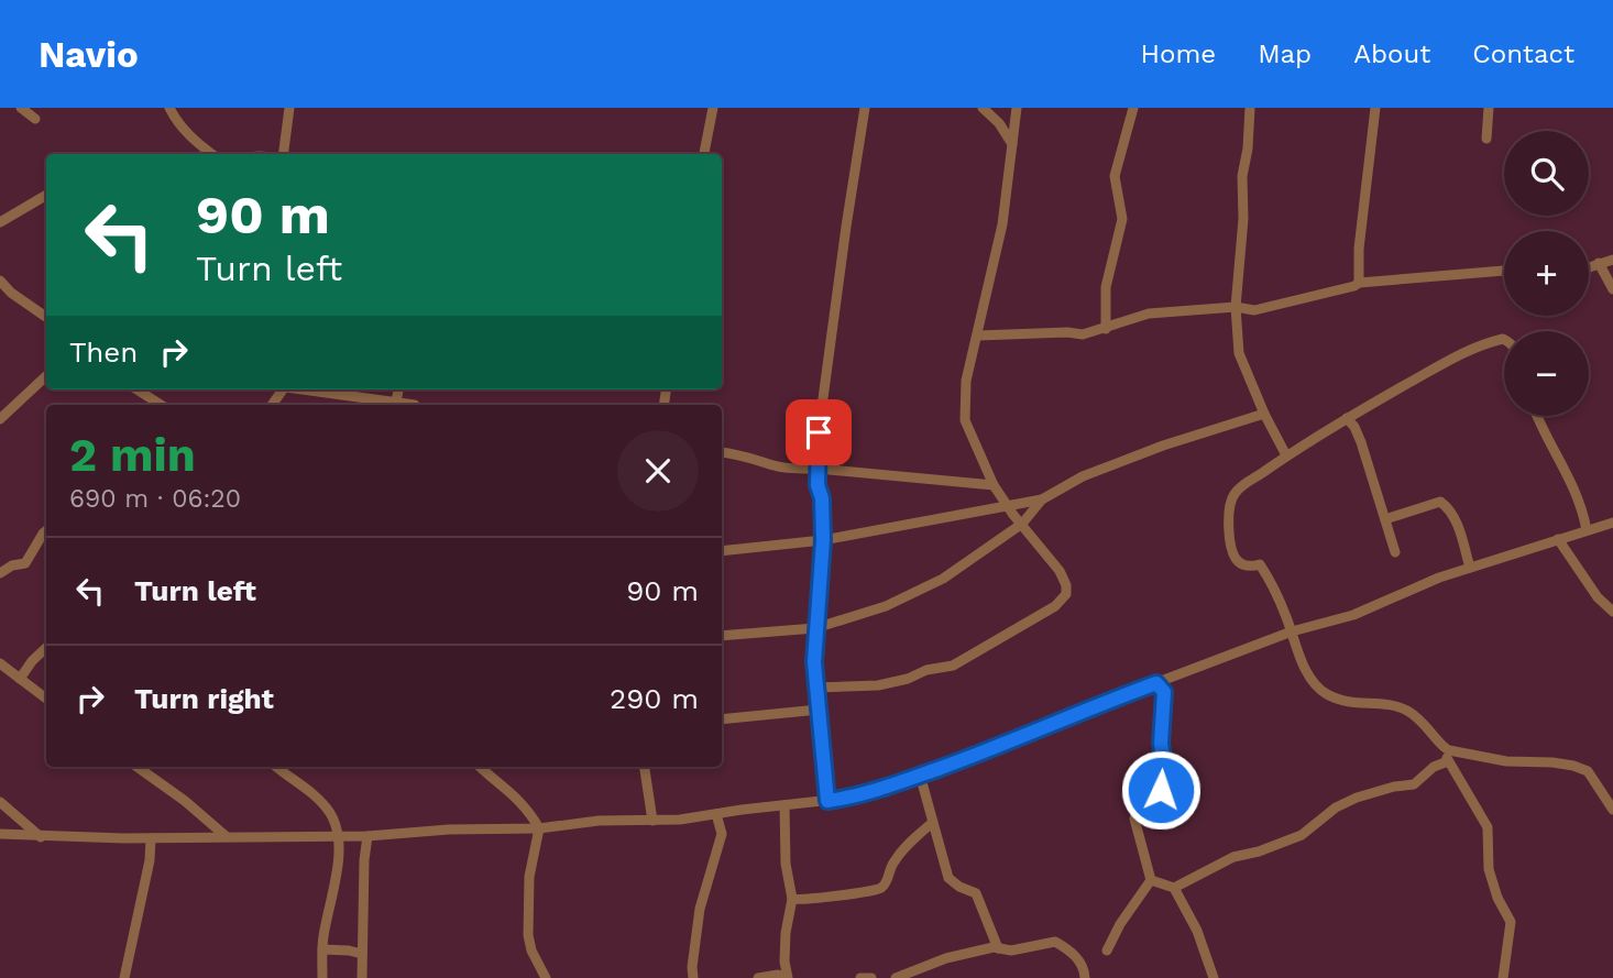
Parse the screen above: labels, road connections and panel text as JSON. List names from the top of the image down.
{
  "page": {
    "header": "Navio",
    "nav": [
      "Home",
      "Map",
      "About",
      "Contact"
    ],
    "map_buttons": ["+", "−"],
    "turn": ["90 m", "Turn left"],
    "then": "Then",
    "heading": ["2 min", "690 m · 06:20"],
    "list": [
      {
        "name": "Turn left",
        "value": "90 m"
      },
      {
        "name": "Turn right",
        "value": "290 m"
      }
    ]
  }
}
